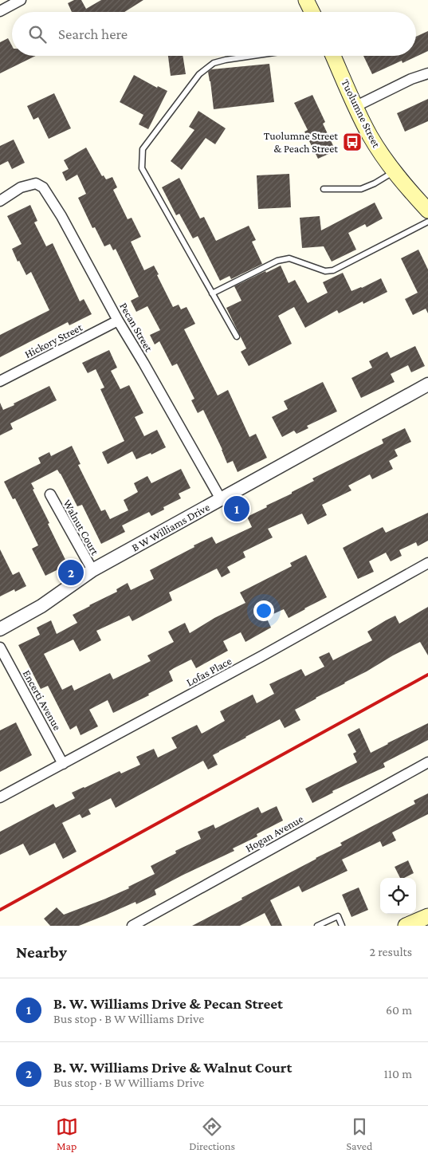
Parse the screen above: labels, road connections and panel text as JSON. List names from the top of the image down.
{
  "streets": {
    "main road": ["Tuolumne Street"],
    "street": [
      "Pecan Street",
      "Hickory Street",
      "Walnut Court",
      "B W Williams Drive",
      "Lofas Place",
      "Encerti Avenue",
      "Hogan Avenue"
    ]
  },
  "crossings": [
    ["Pecan Street", "Hickory Street"],
    ["Pecan Street", "B W Williams Drive"],
    ["Walnut Court", "B W Williams Drive"],
    ["Lofas Place", "Encerti Avenue"]
  ],
  "places": {
    "bus stop": ["Tuolumne Street & Peach Street"]
  },
  "page": {
    "search": "Search here",
    "pins": ["1", "2"],
    "heading": ["Nearby", "2 results"],
    "list": [
      {
        "mark": "1",
        "name": "B. W. Williams Drive & Pecan Street",
        "note": "Bus stop · B W Williams Drive",
        "value": "60 m"
      },
      {
        "mark": "2",
        "name": "B. W. Williams Drive & Walnut Court",
        "note": "Bus stop · B W Williams Drive",
        "value": "110 m"
      }
    ],
    "nav": ["Map", "Directions", "Saved"]
  }
}
